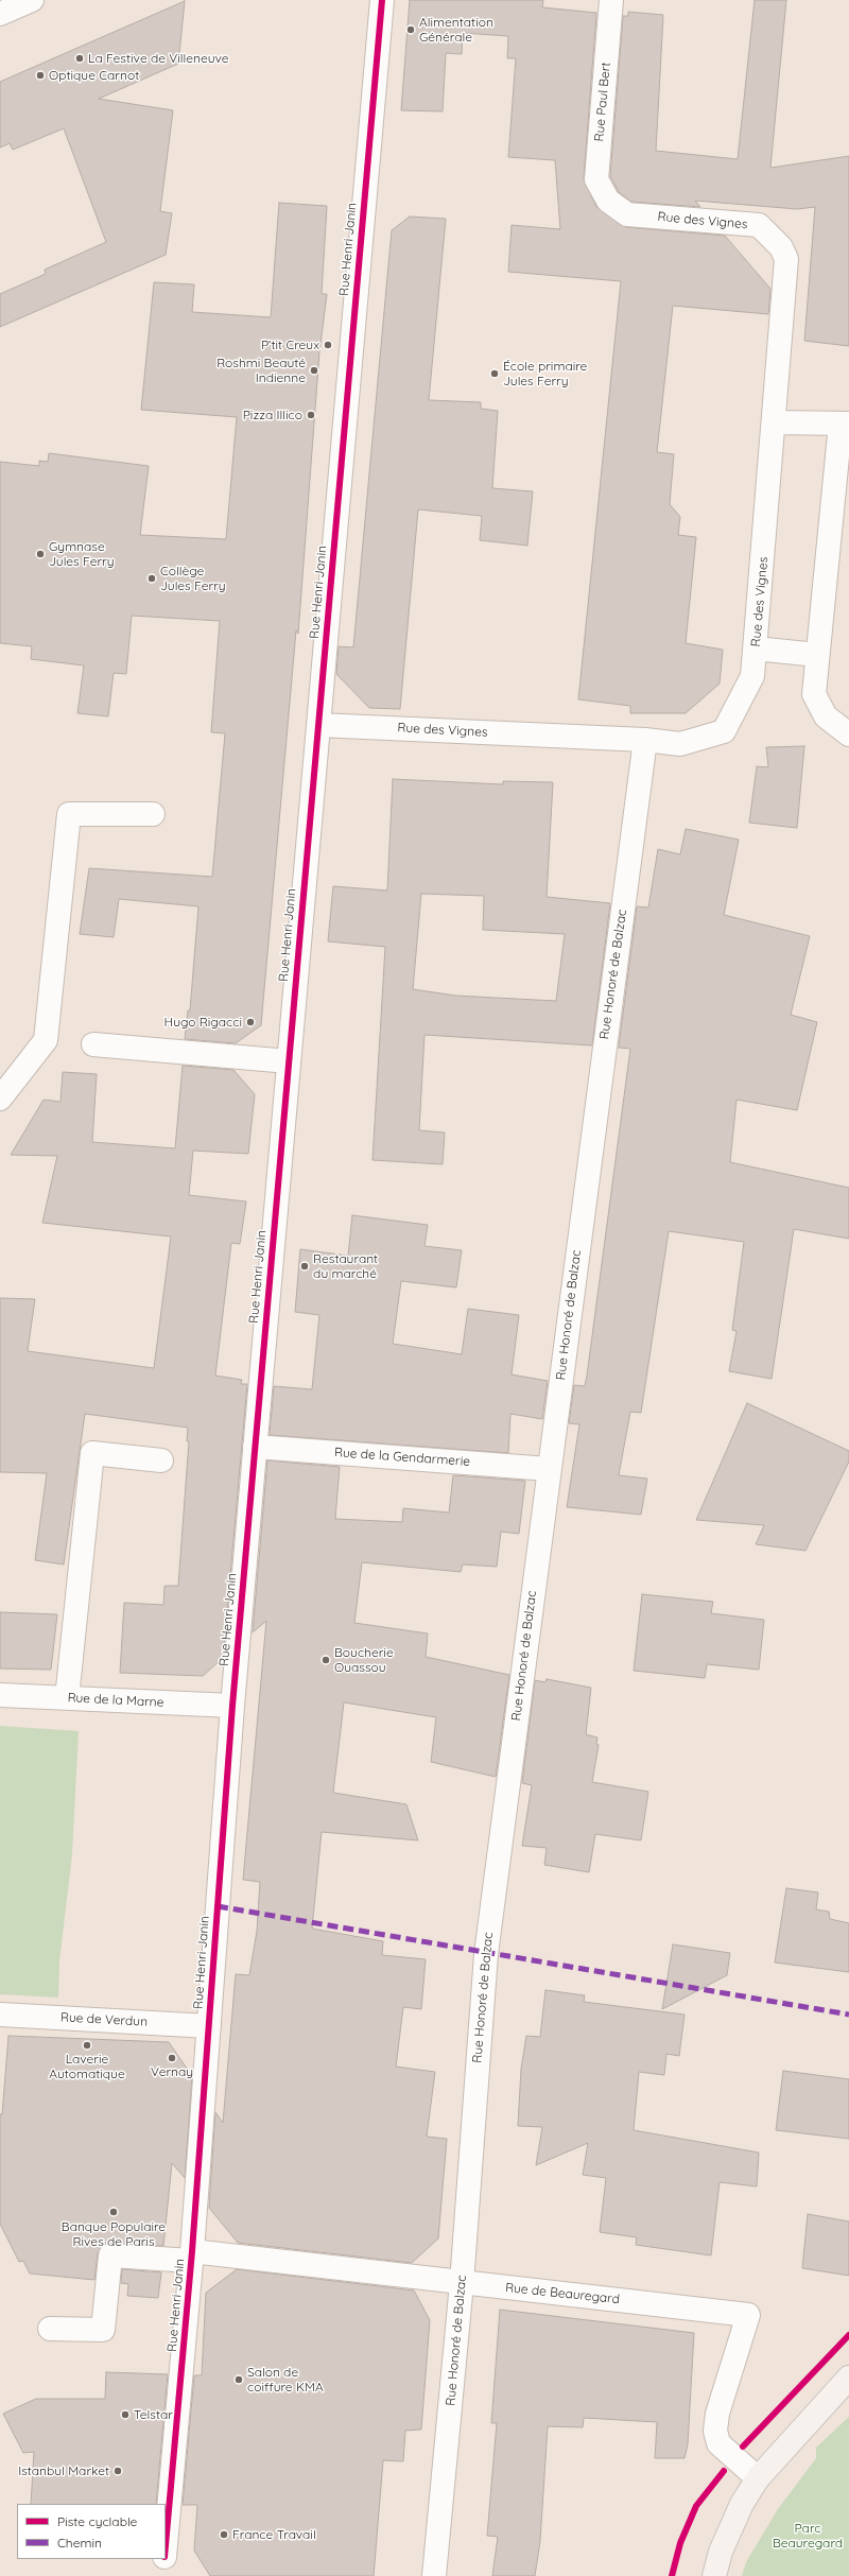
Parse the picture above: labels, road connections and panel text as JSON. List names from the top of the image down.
{
  "streets": {
    "street": [
      "Rue Paul Bert",
      "Rue des Vignes",
      "Rue Henri Janin",
      "Rue Honoré de Balzac",
      "Rue de la Gendarmerie",
      "Rue de la Marne",
      "Rue de Verdun",
      "Rue de Beauregard"
    ]
  },
  "crossings": [
    ["Rue Paul Bert", "Rue des Vignes"],
    ["Rue des Vignes", "Rue Henri Janin"],
    ["Rue des Vignes", "Rue Honoré de Balzac"],
    ["Rue Henri Janin", "Rue de la Gendarmerie"],
    ["Rue Henri Janin", "Rue de la Marne"],
    ["Rue Henri Janin", "Rue de Verdun"],
    ["Rue Henri Janin", "Rue de Beauregard"],
    ["Rue Honoré de Balzac", "Rue de la Gendarmerie"],
    ["Rue Honoré de Balzac", "Rue de Beauregard"]
  ],
  "parks": ["Parc Beauregard"],
  "places": [
    "Alimentation Générale",
    "La Festive de Villeneuve",
    "Optique Carnot",
    "P’tit Creux",
    "Roshmi Beauté Indienne",
    "École primaire Jules Ferry",
    "Pizza Illico",
    "Gymnase Jules Ferry",
    "Collège Jules Ferry",
    "Hugo Rigacci",
    "Restaurant du marché",
    "Boucherie Ouassou",
    "Laverie Automatique",
    "Vernay",
    "Banque Populaire Rives de Paris",
    "Salon de coiffure KMA",
    "Telstar",
    "Istanbul Market",
    "France Travail"
  ],
  "legend": ["Piste cyclable", "Chemin"]
}
